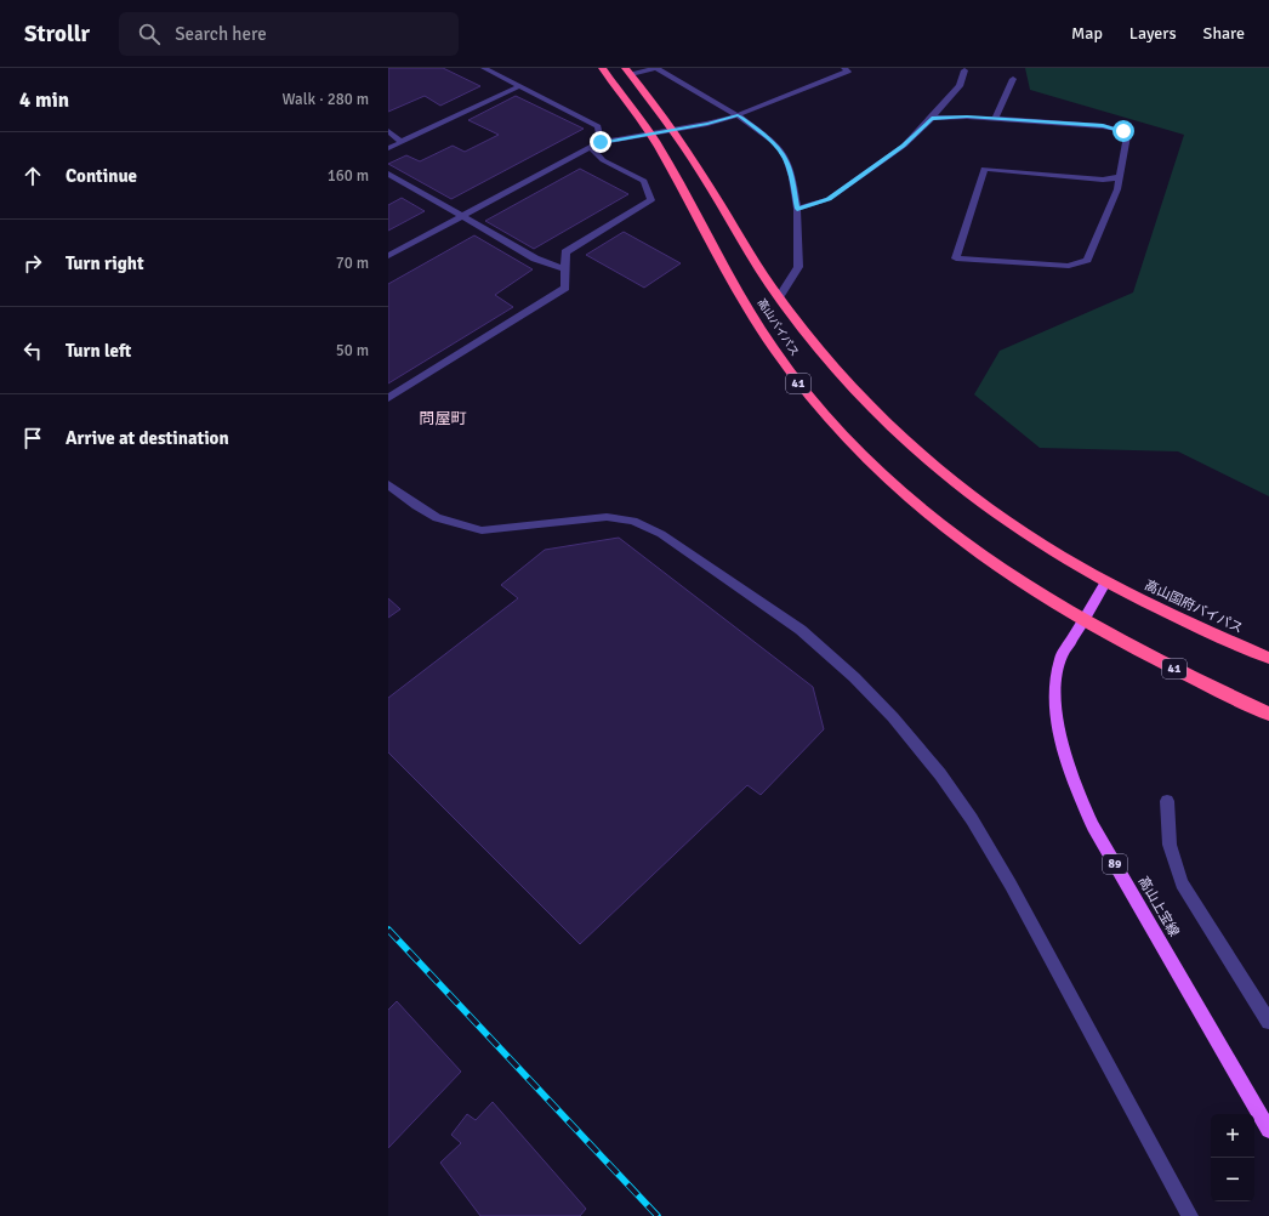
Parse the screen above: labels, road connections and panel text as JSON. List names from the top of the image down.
{
  "streets": {
    "highway": ["高山バイパス", "41", "高山国府バイパス"],
    "main road": ["89", "高山上宝線"]
  },
  "crossings": [
    ["高山バイパス", "41"],
    ["高山バイパス", "高山国府バイパス"],
    ["高山バイパス", "高山上宝線"],
    ["41", "高山上宝線"],
    ["高山国府バイパス", "高山上宝線"]
  ],
  "districts": ["問屋町"],
  "page": {
    "header": "Strollr",
    "search": "Search here",
    "nav": ["Map", "Layers", "Share"],
    "heading": ["4 min", "Walk · 280 m"],
    "list": [
      ["Continue", "160 m"],
      ["Turn right", "70 m"],
      ["Turn left", "50 m"],
      "Arrive at destination"
    ],
    "map_buttons": ["+", "−"]
  }
}
